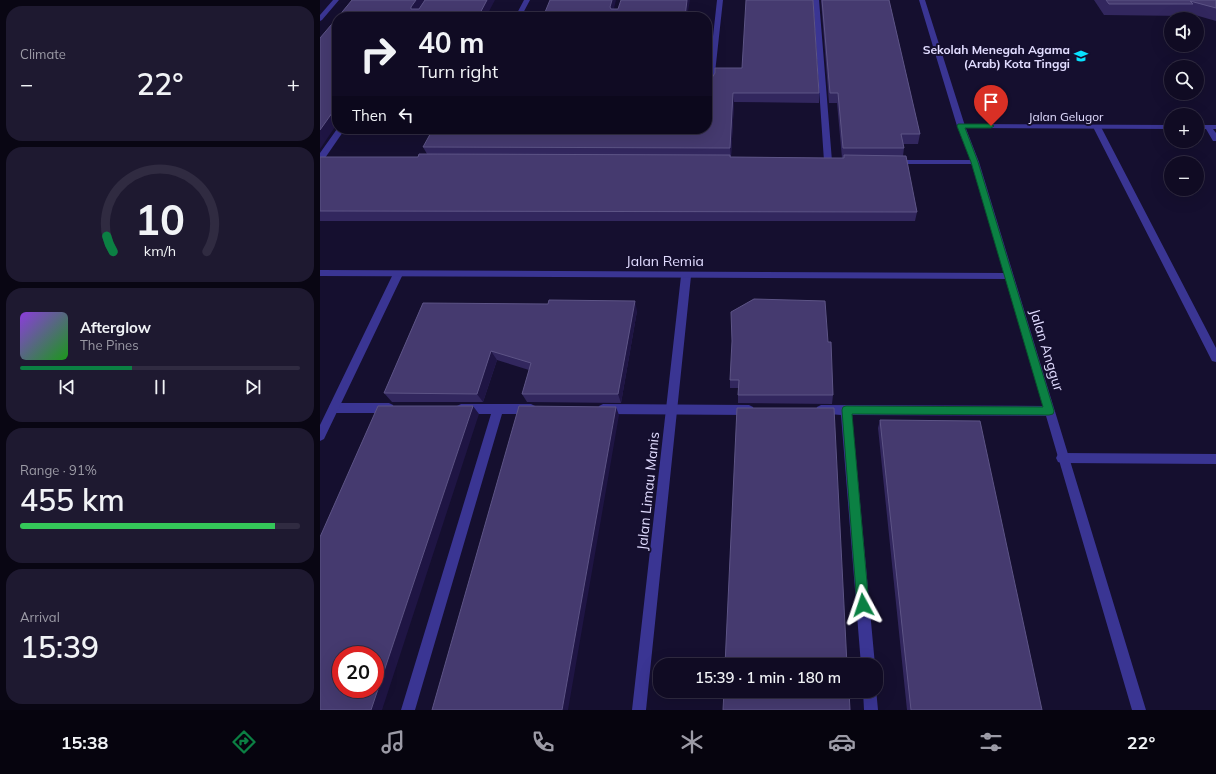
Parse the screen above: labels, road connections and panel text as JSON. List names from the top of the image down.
{
  "streets": {
    "street": [
      "Jalan Gelugor",
      "Jalan Remia",
      "Jalan Anggur",
      "Jalan Limau Manis"
    ]
  },
  "crossings": [
    ["Jalan Gelugor", "Jalan Anggur"],
    ["Jalan Remia", "Jalan Anggur"],
    ["Jalan Remia", "Jalan Limau Manis"]
  ],
  "places": {
    "school or university": ["Sekolah Menegah Agama (Arab) Kota Tinggi"]
  },
  "page": {
    "tile": [
      "Climate",
      ["Range · 91%", "455 km"],
      ["Arrival", "15:39"]
    ],
    "map_buttons": ["+", "−"],
    "turn": ["40 m", "Turn right"],
    "heat": ["−", "22°", "+"],
    "then": "Then",
    "song": ["Afterglow", "The Pines"],
    "limit": "20",
    "trip": "15:39 · 1 min · 180 m",
    "tabs": ["15:38", "22°"],
    "gauge": ["10", "km/h"]
  }
}
